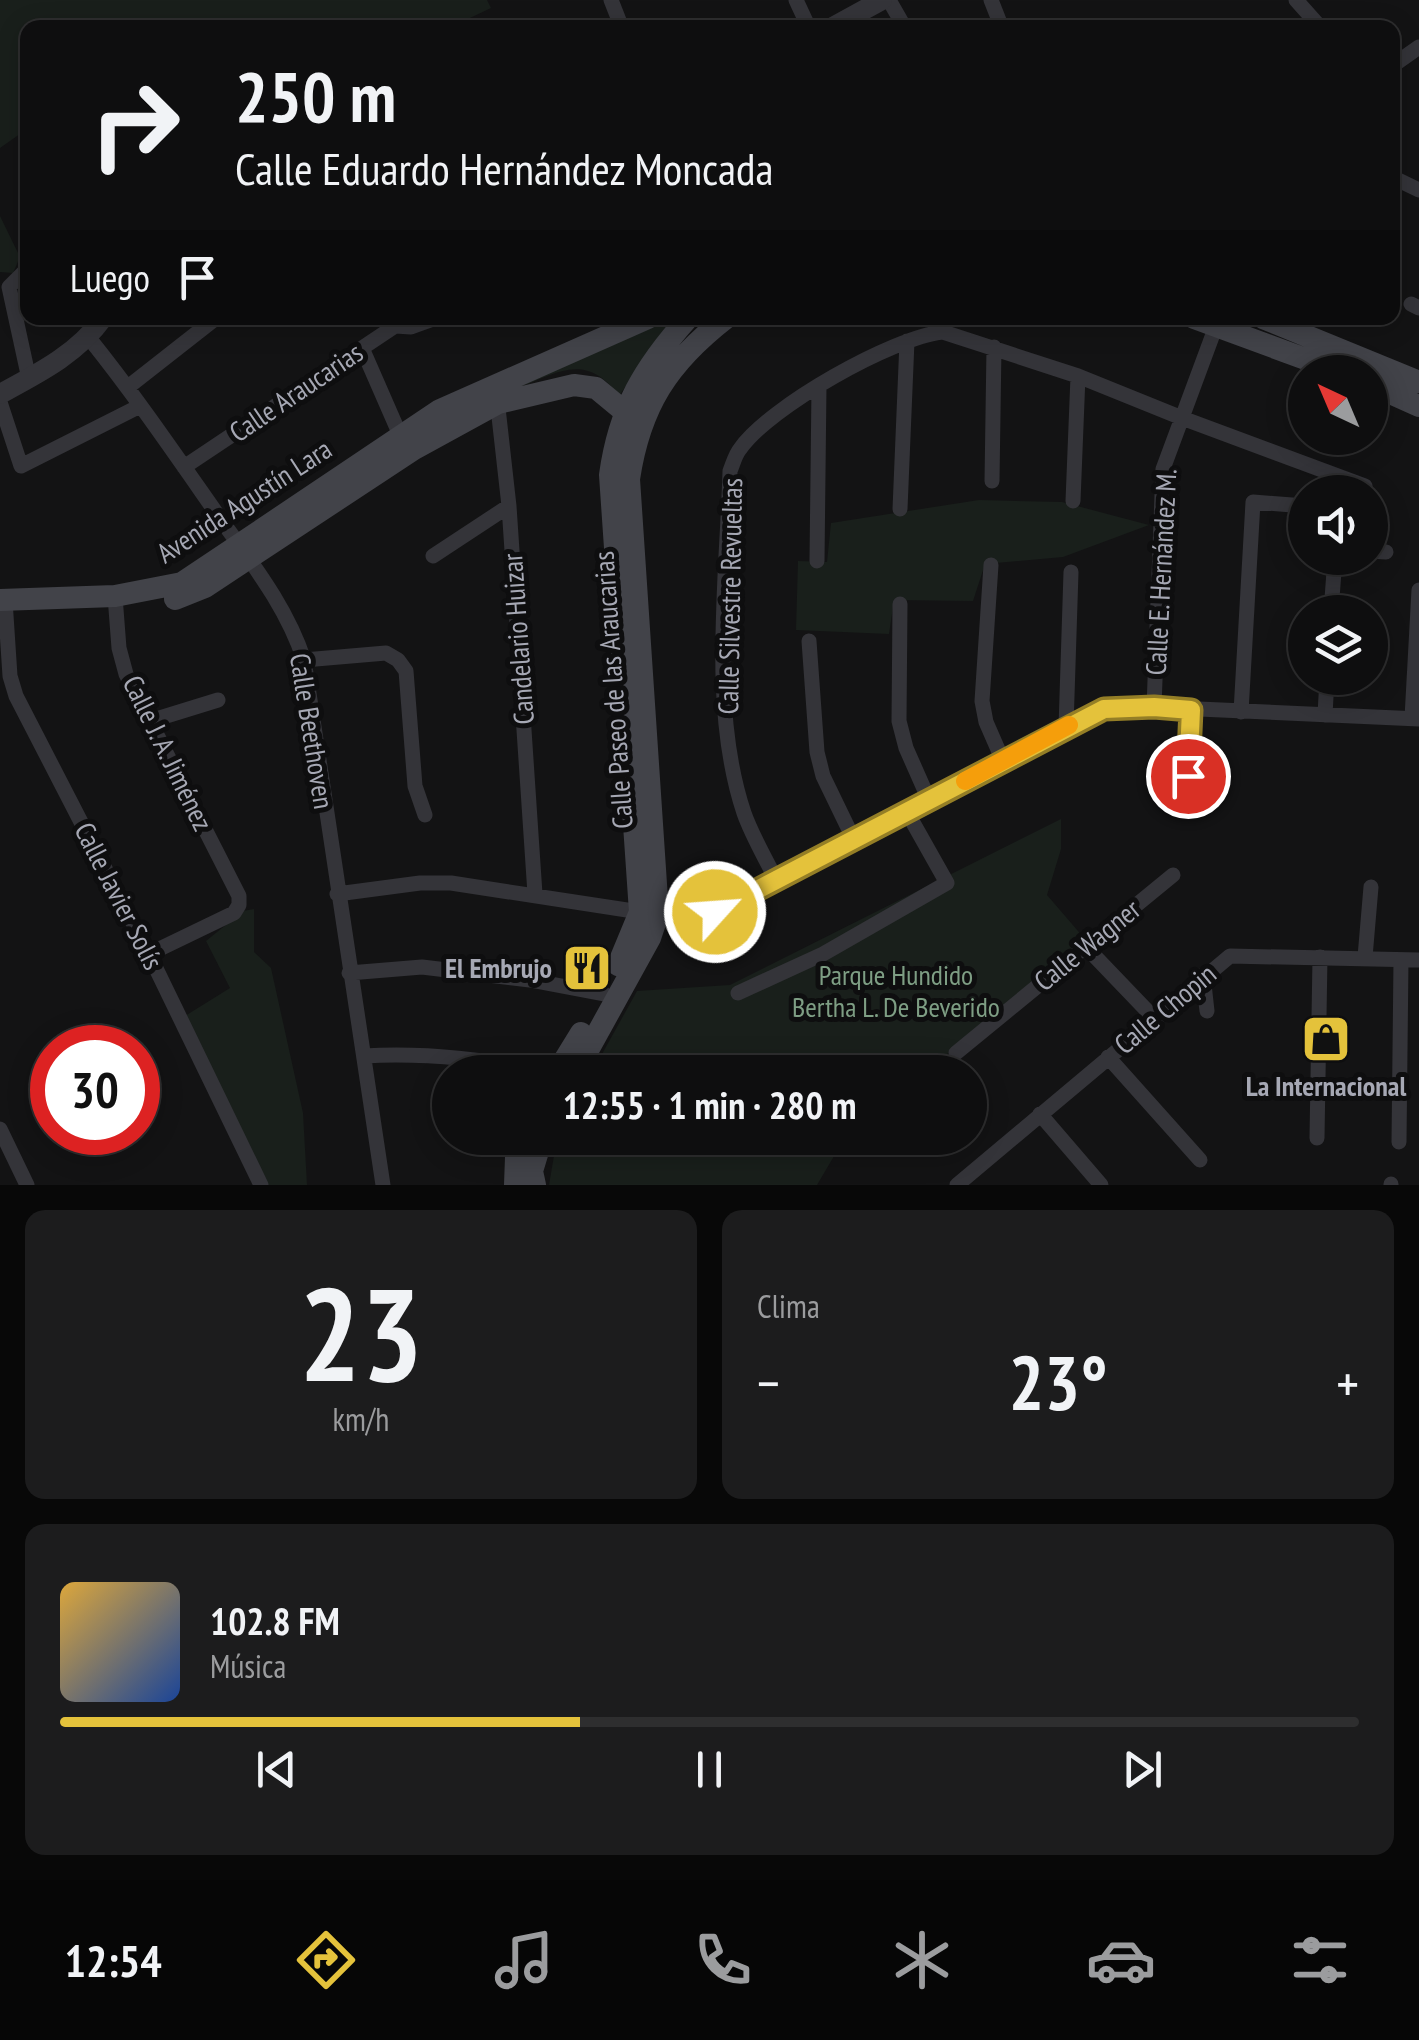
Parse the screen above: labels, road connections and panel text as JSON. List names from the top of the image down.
{
  "streets": {
    "main road": ["Avenida Agustín Lara", "Calle Paseo de las Araucarias"],
    "street": [
      "Calle Araucarias",
      "Calle E. Hernández M.",
      "Calle Silvestre Revueltas",
      "Candelario Huizar",
      "Calle Beethoven",
      "Calle J. A. Jiménez",
      "Calle Javier Solís",
      "Calle Wagner",
      "Calle Chopin"
    ]
  },
  "crossings": [
    ["Calle Araucarias", "Calle Beethoven"],
    ["Avenida Agustín Lara", "Candelario Huizar"],
    ["Avenida Agustín Lara", "Calle Paseo de las Araucarias"],
    ["Avenida Agustín Lara", "Calle Beethoven"],
    ["Avenida Agustín Lara", "Calle J. A. Jiménez"],
    ["Avenida Agustín Lara", "Calle Javier Solís"],
    ["Calle E. Hernández M.", "Calle Silvestre Revueltas"],
    ["Calle J. A. Jiménez", "Calle Javier Solís"]
  ],
  "parks": ["Parque Hundido Bertha L. De Beverido"],
  "places": {
    "restaurant": ["El Embrujo"],
    "shop": ["La Internacional"]
  },
  "north": "top left",
  "page": {
    "turn": ["250 m", "Calle Eduardo Hernández Moncada"],
    "then": "Luego",
    "limit": "30",
    "trip": "12:55 · 1 min · 280 m",
    "tile": [
      ["23", "km/h"],
      "Clima"
    ],
    "heat": ["−", "23°", "+"],
    "song": ["102.8 FM", "Música"],
    "tabs": "12:54"
  }
}
